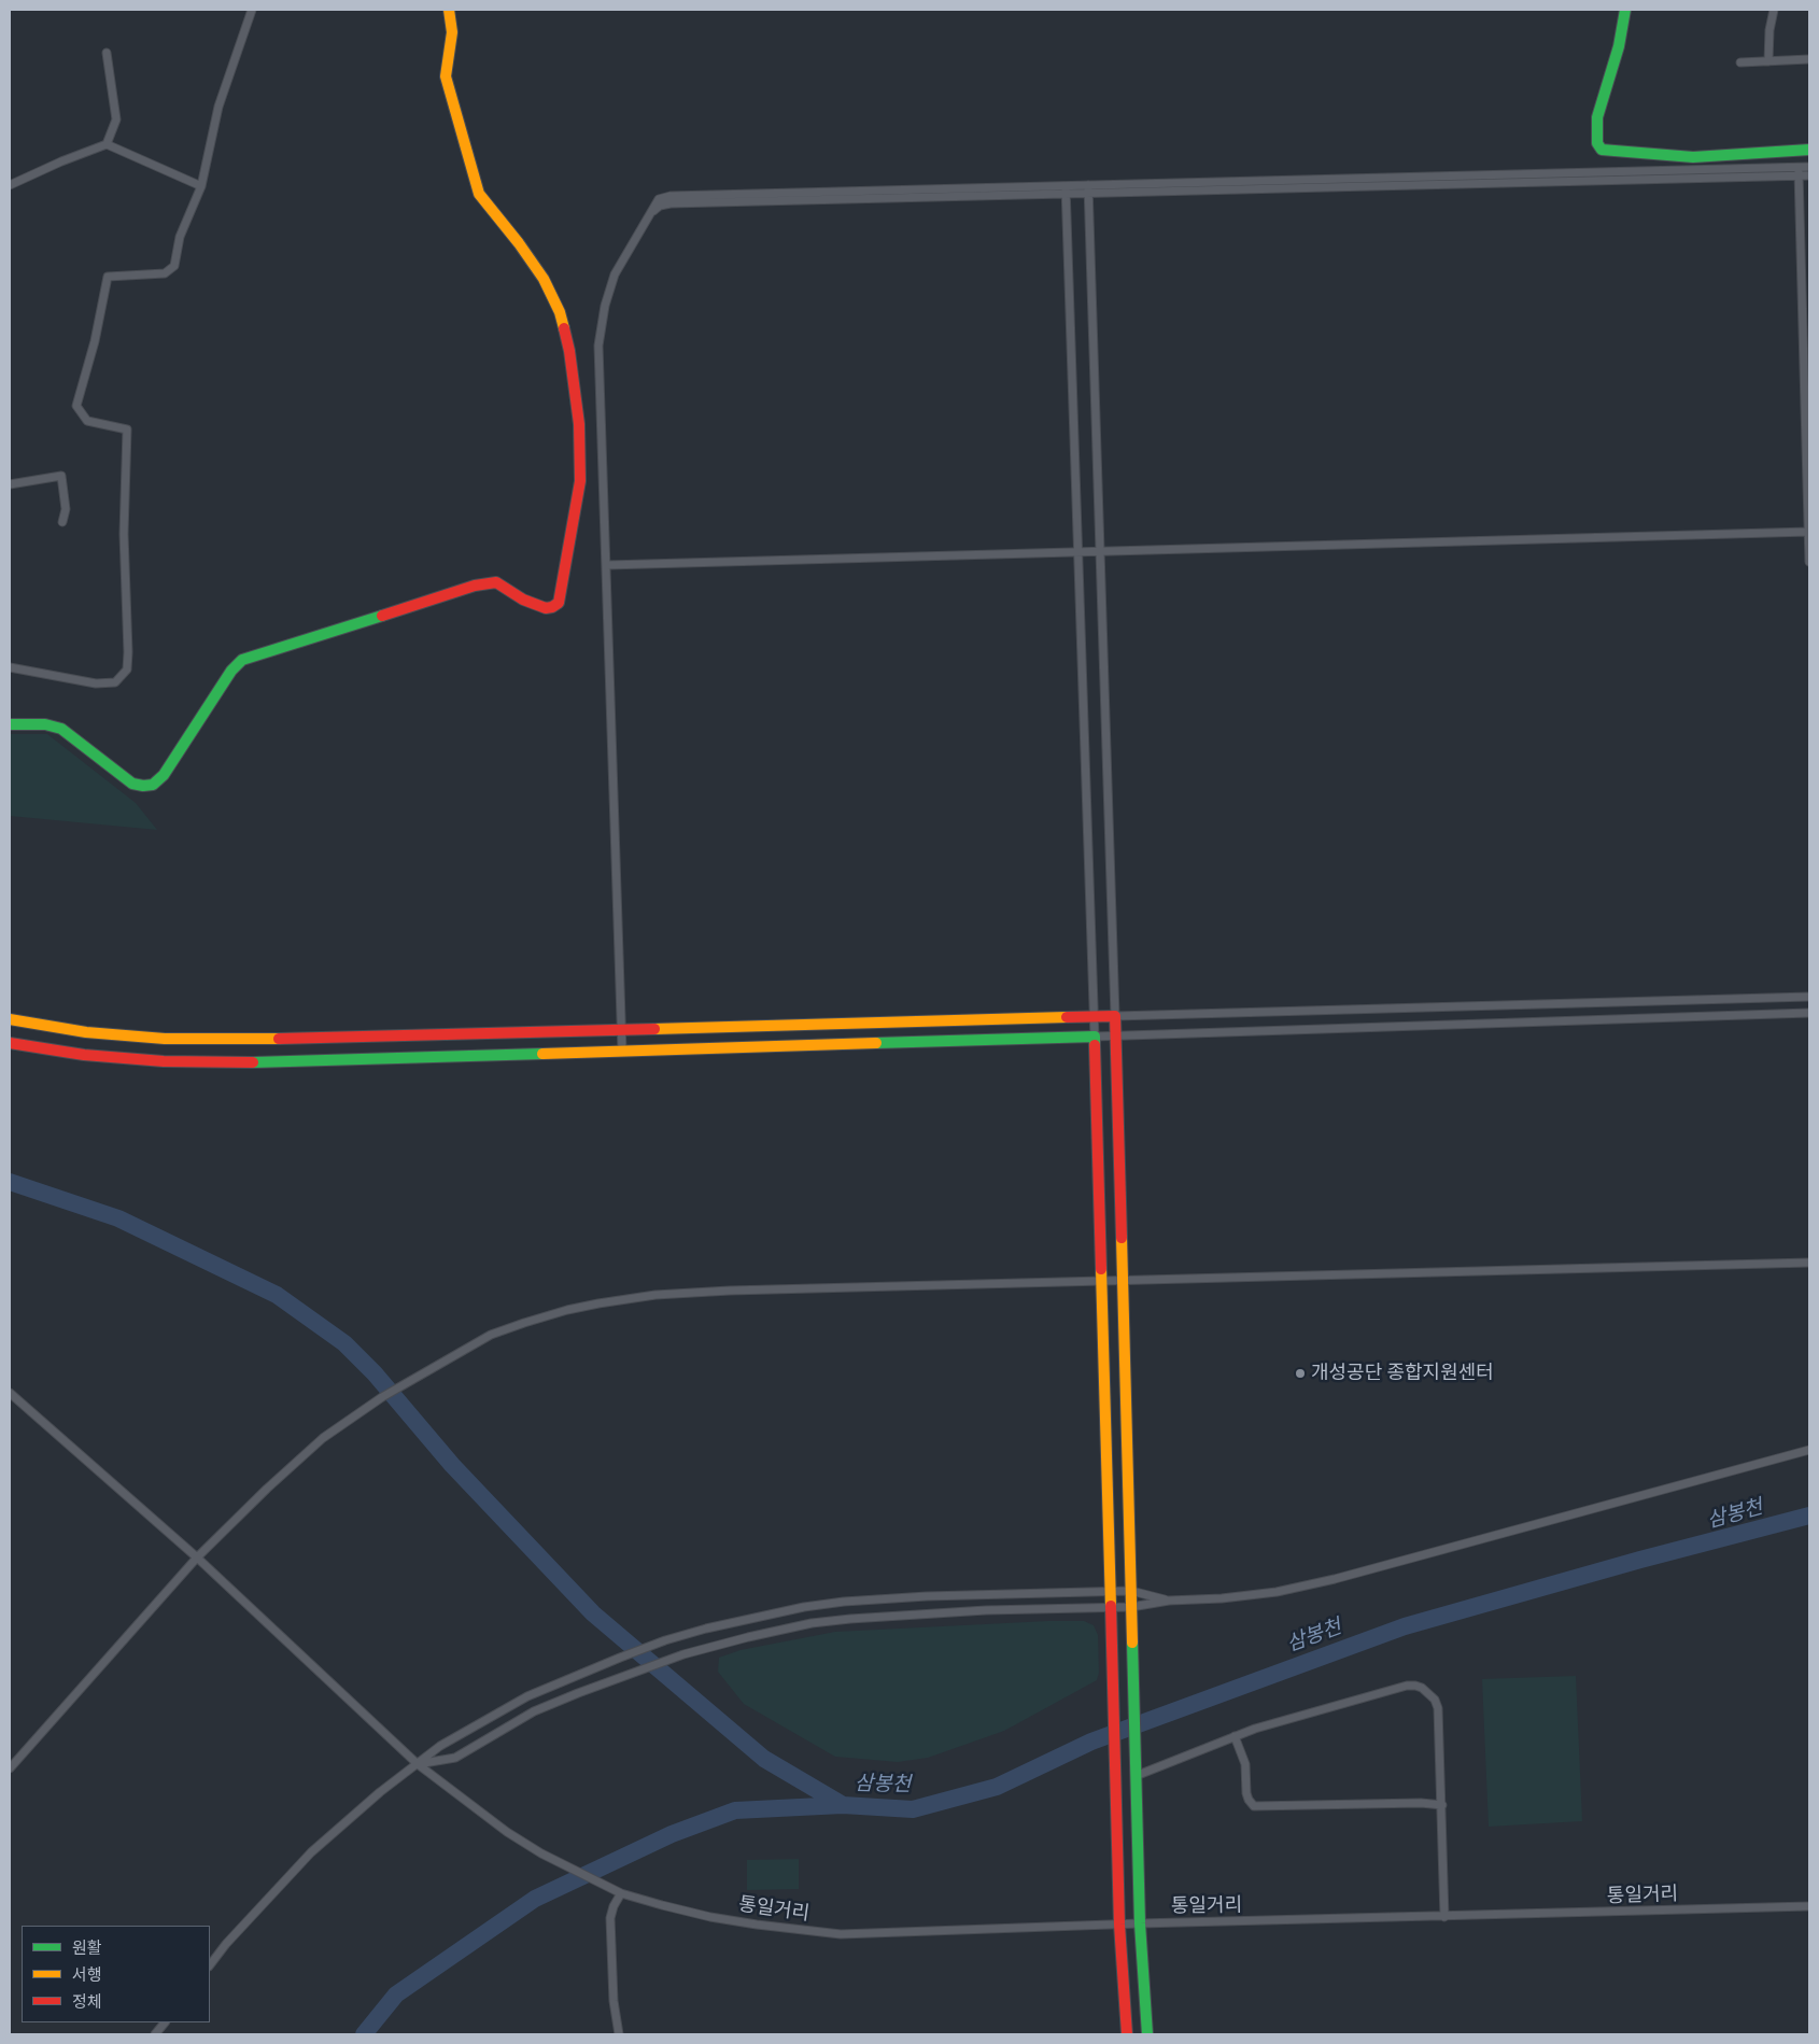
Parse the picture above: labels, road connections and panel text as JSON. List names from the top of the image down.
{
  "streets": {
    "street": ["통일거리"]
  },
  "water": ["삼봉천"],
  "places": ["개성공단 종합지원센터"],
  "legend": ["원활", "서행", "정체"]
}
